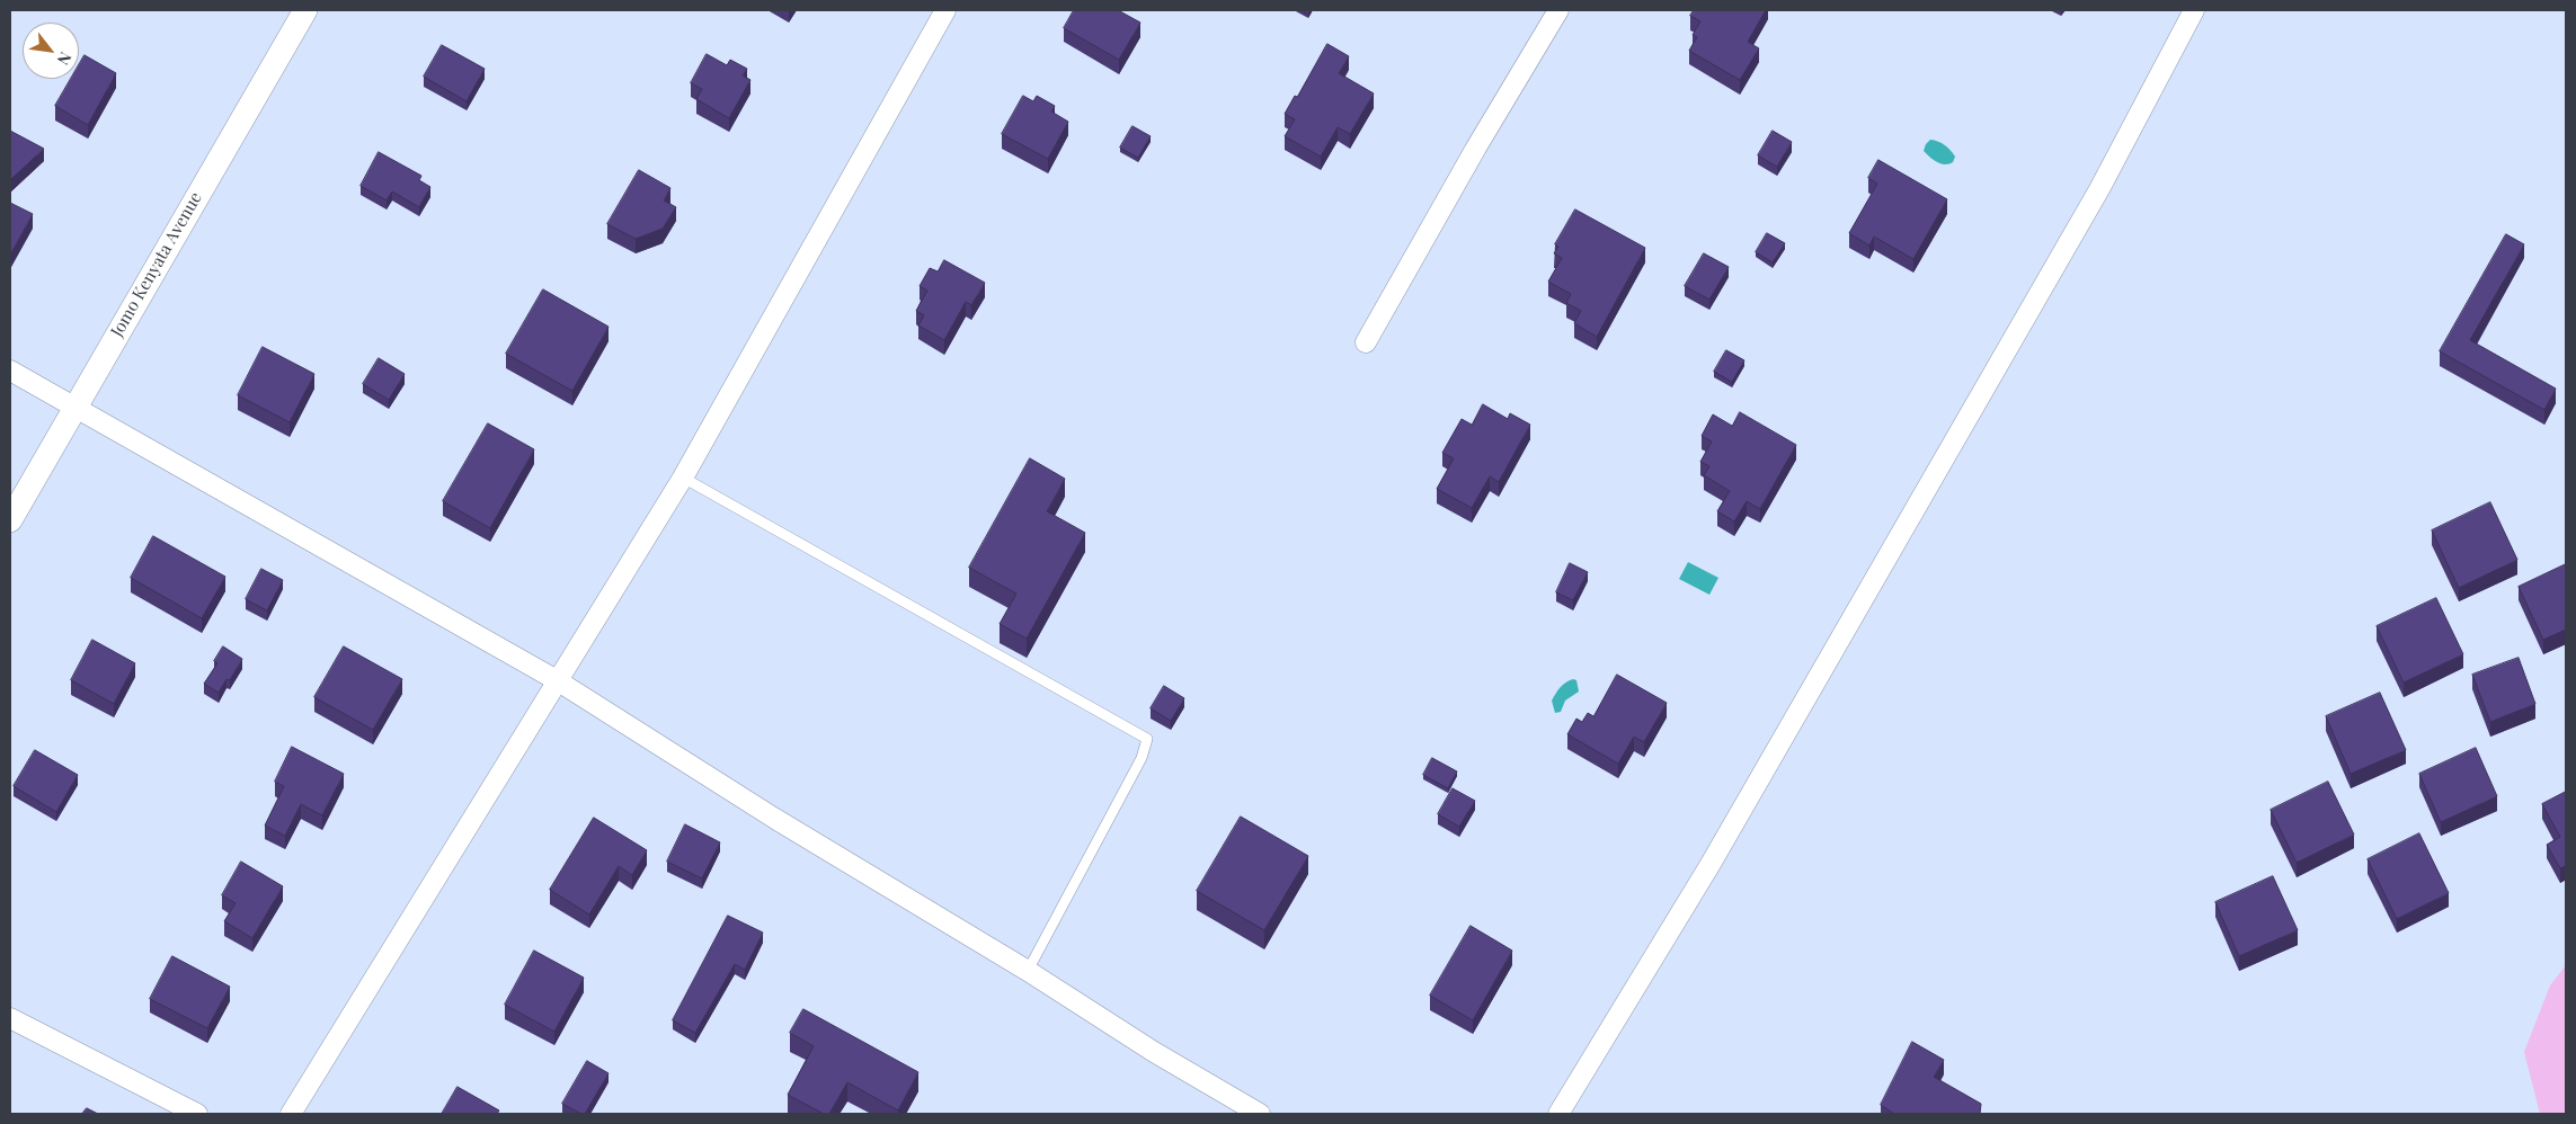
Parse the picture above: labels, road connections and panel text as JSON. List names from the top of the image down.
{
  "streets": {
    "street": ["Jomo Kenyata Avenue"]
  },
  "north": "bottom right"
}
